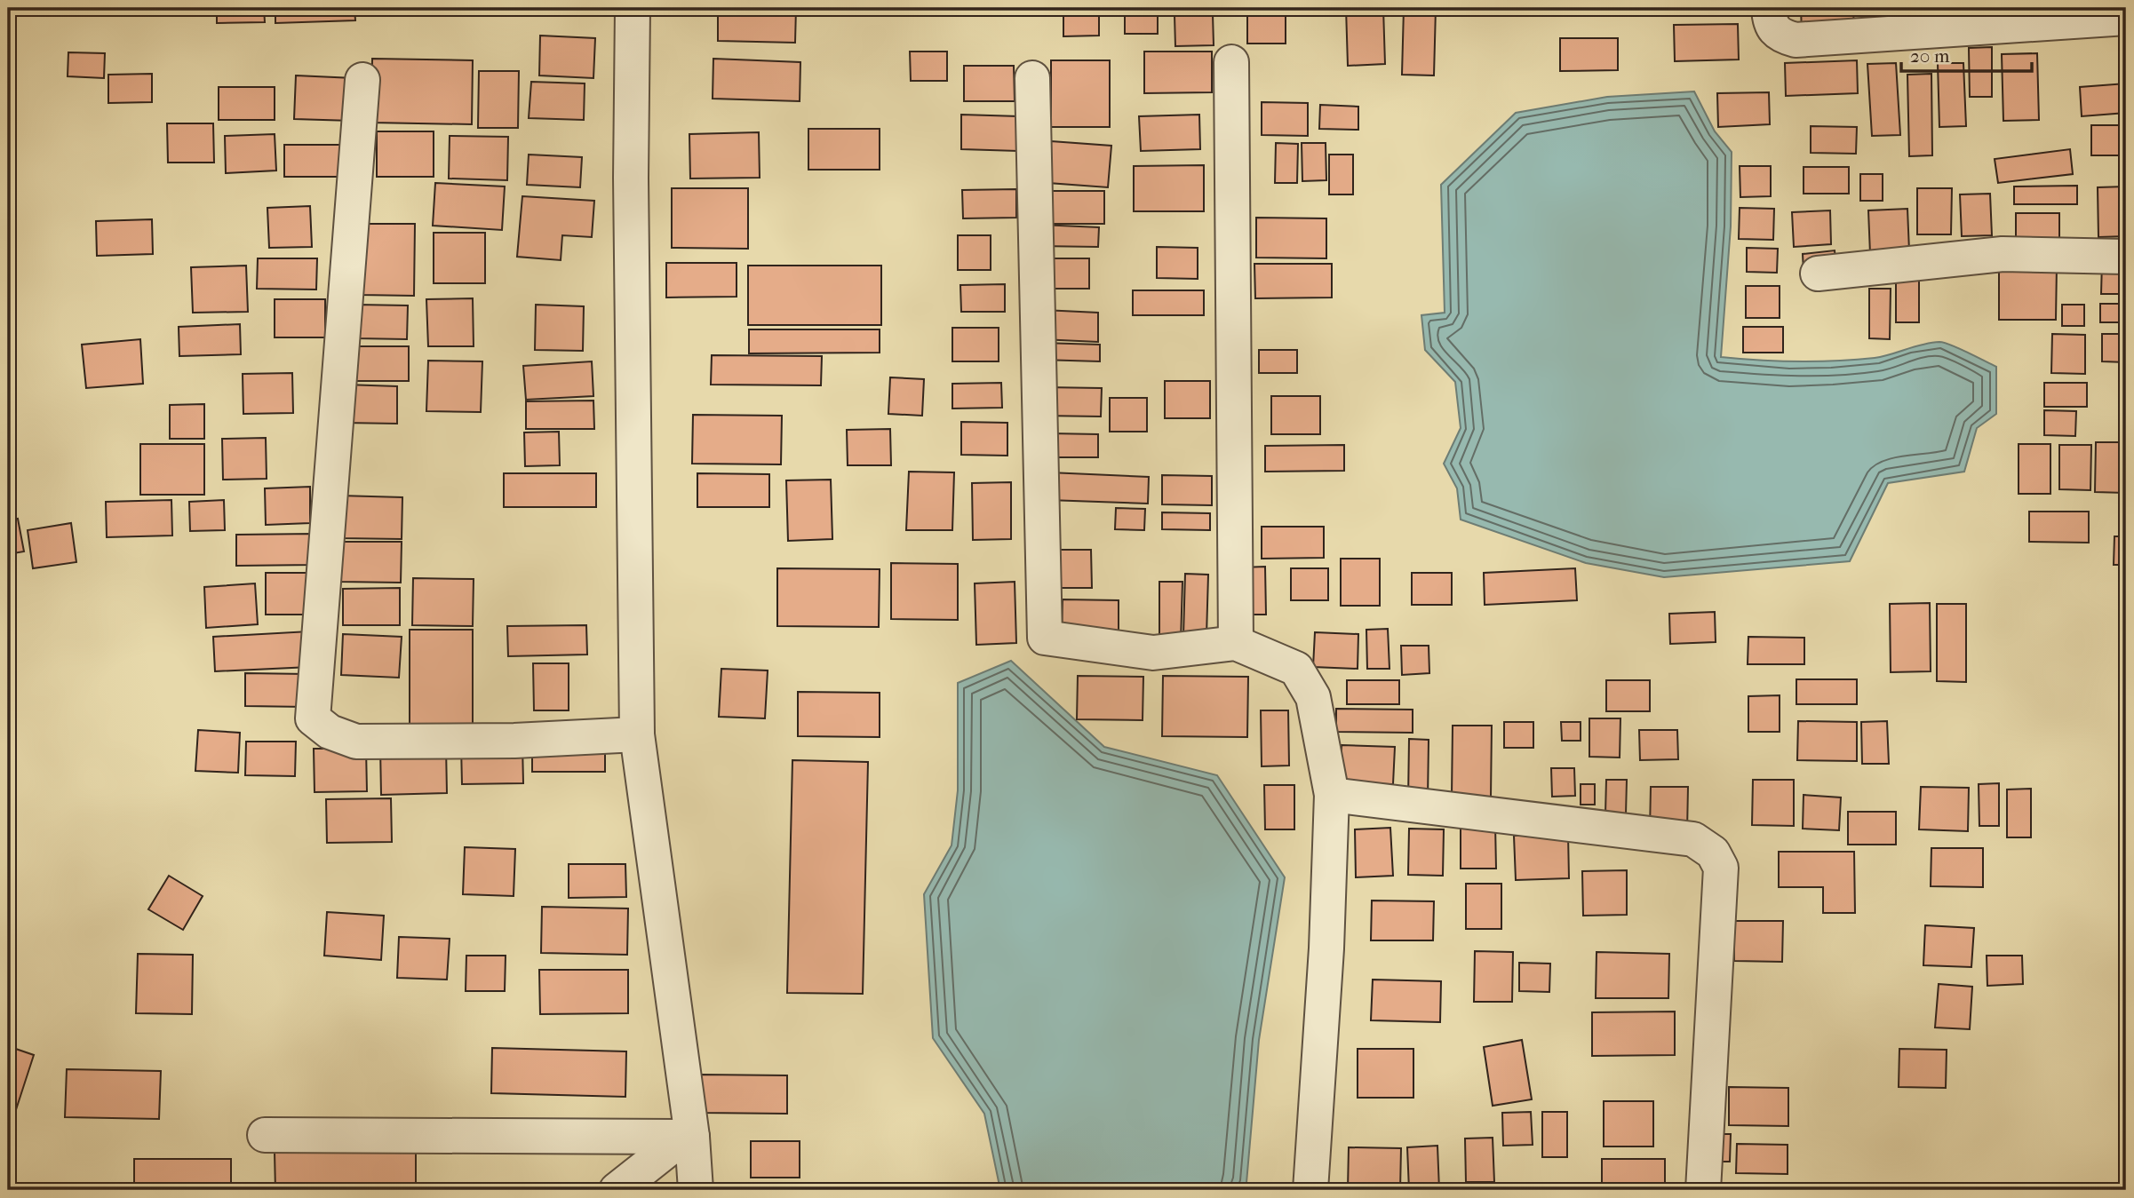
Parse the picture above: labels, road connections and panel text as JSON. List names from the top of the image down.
{
  "scale_bar": "20 m"
}
